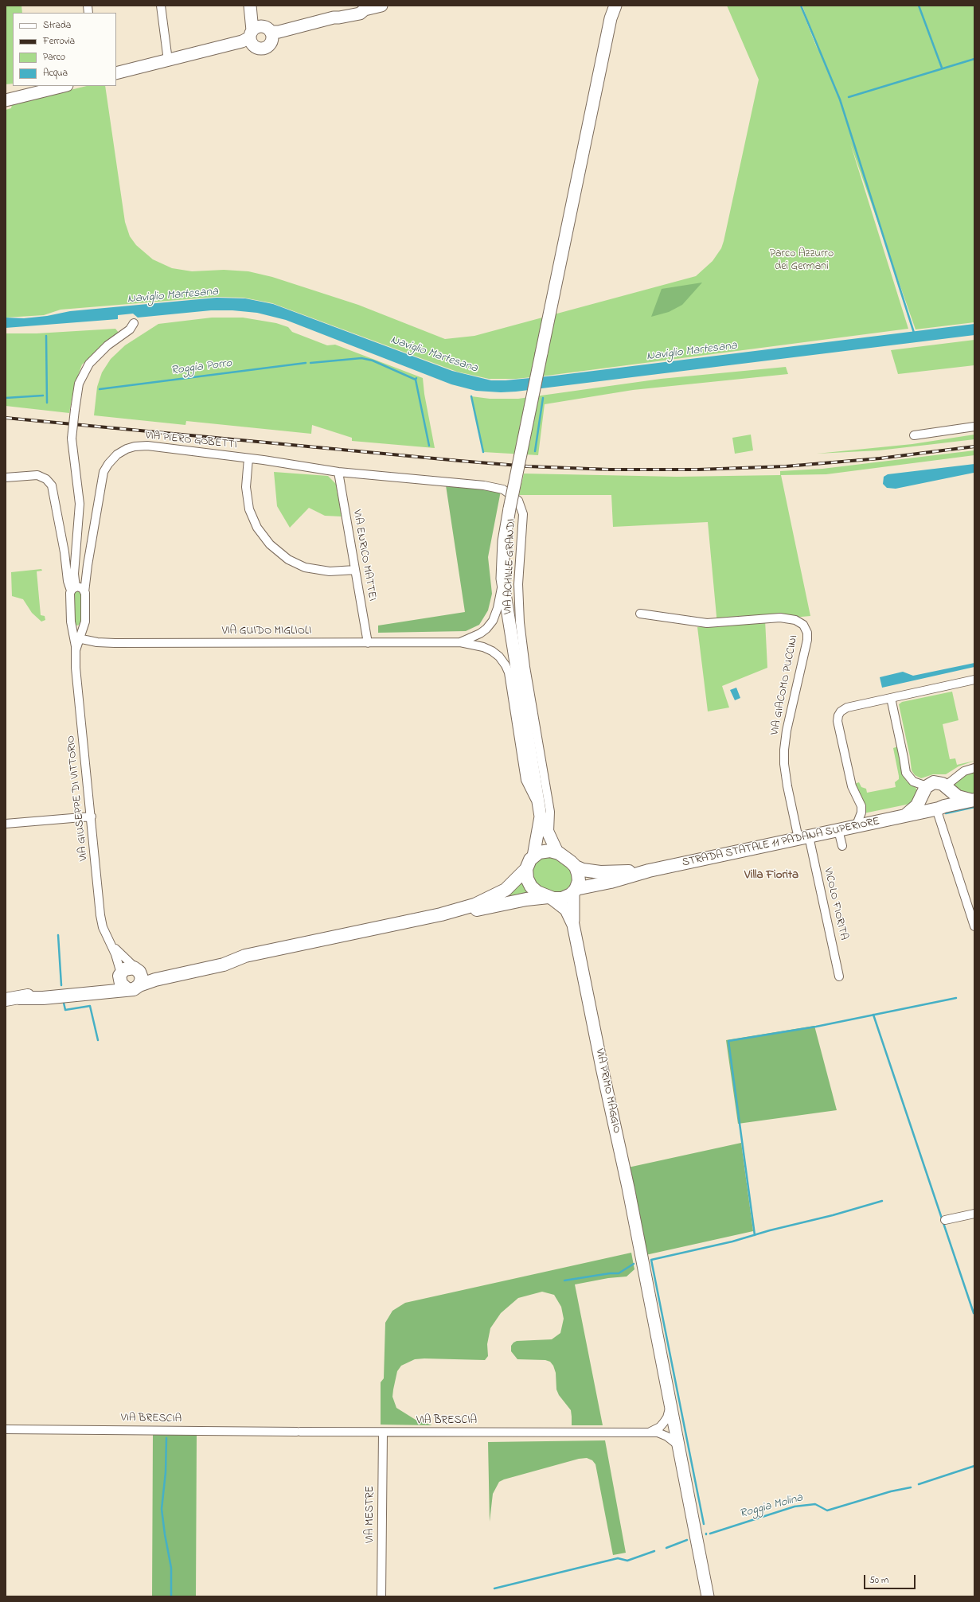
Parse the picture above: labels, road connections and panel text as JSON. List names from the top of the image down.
{
  "streets": {
    "main road": ["STRADA STATALE 11 PADANA SUPERIORE", "VIA PRIMO MAGGIO"],
    "street": [
      "VIA PIERO GOBETTI",
      "VIA ENRICO MATTEI",
      "VIA ACHILLE GRANDI",
      "VIA GUIDO MIGLIOLI",
      "VIA GIACOMO PUCCINI",
      "VIA GIUSEPPE DI VITTORIO",
      "VICOLO FIORITA",
      "VIA BRESCIA",
      "VIA MESTRE"
    ]
  },
  "crossings": [
    ["VIA PIERO GOBETTI", "VIA ENRICO MATTEI"],
    ["VIA PIERO GOBETTI", "VIA ACHILLE GRANDI"],
    ["VIA PIERO GOBETTI", "VIA GIUSEPPE DI VITTORIO"],
    ["VIA ENRICO MATTEI", "VIA ACHILLE GRANDI"],
    ["VIA ENRICO MATTEI", "VIA GUIDO MIGLIOLI"],
    ["VIA GUIDO MIGLIOLI", "VIA GIUSEPPE DI VITTORIO"],
    ["VIA GIACOMO PUCCINI", "STRADA STATALE 11 PADANA SUPERIORE"],
    ["VIA GIACOMO PUCCINI", "VICOLO FIORITA"],
    ["STRADA STATALE 11 PADANA SUPERIORE", "VICOLO FIORITA"],
    ["STRADA STATALE 11 PADANA SUPERIORE", "VIA PRIMO MAGGIO"],
    ["VIA PRIMO MAGGIO", "VIA BRESCIA"],
    ["VIA BRESCIA", "VIA MESTRE"]
  ],
  "districts": ["Villa Fiorita"],
  "water": ["Naviglio Martesana", "Roggia Porro", "Roggia Molina"],
  "parks": ["Parco Azzurro dei Germani"],
  "legend": [
    "Strada",
    "Ferrovia",
    "Parco",
    "Acqua"
  ],
  "scale_bar": "50 m"
}
